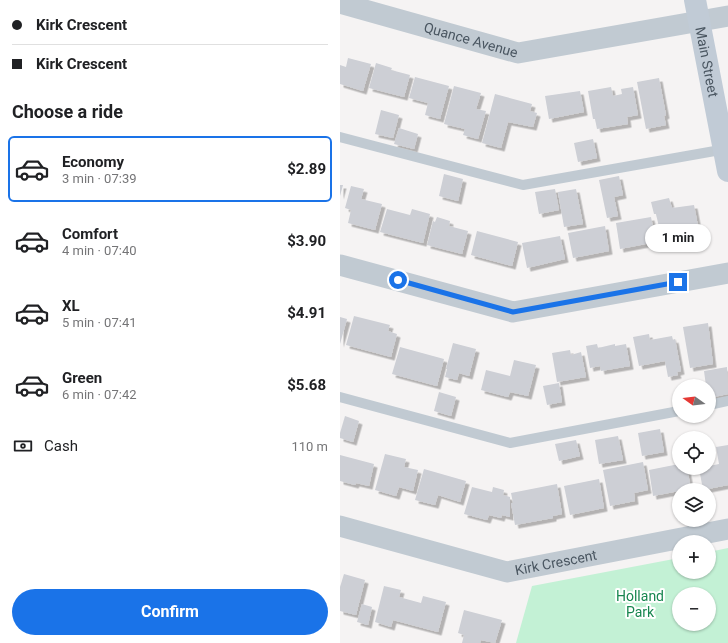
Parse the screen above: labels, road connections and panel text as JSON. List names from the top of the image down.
{
  "streets": {
    "street": ["Quance Avenue", "Main Street", "Kirk Crescent"]
  },
  "crossings": [
    ["Quance Avenue", "Main Street"]
  ],
  "parks": ["Holland Park"],
  "north": "left",
  "page": {
    "banner": ["Kirk Crescent", "Kirk Crescent"],
    "heading": "Choose a ride",
    "list": [
      {
        "name": "Economy",
        "note": "3 min · 07:39",
        "value": "$2.89"
      },
      {
        "name": "Comfort",
        "note": "4 min · 07:40",
        "value": "$3.90"
      },
      {
        "name": "XL",
        "note": "5 min · 07:41",
        "value": "$4.91"
      },
      {
        "name": "Green",
        "note": "6 min · 07:42",
        "value": "$5.68"
      }
    ],
    "bubble": "1 min",
    "map_buttons": ["+", "−"],
    "pay": ["Cash", "110 m"],
    "buttons": "Confirm"
  }
}
